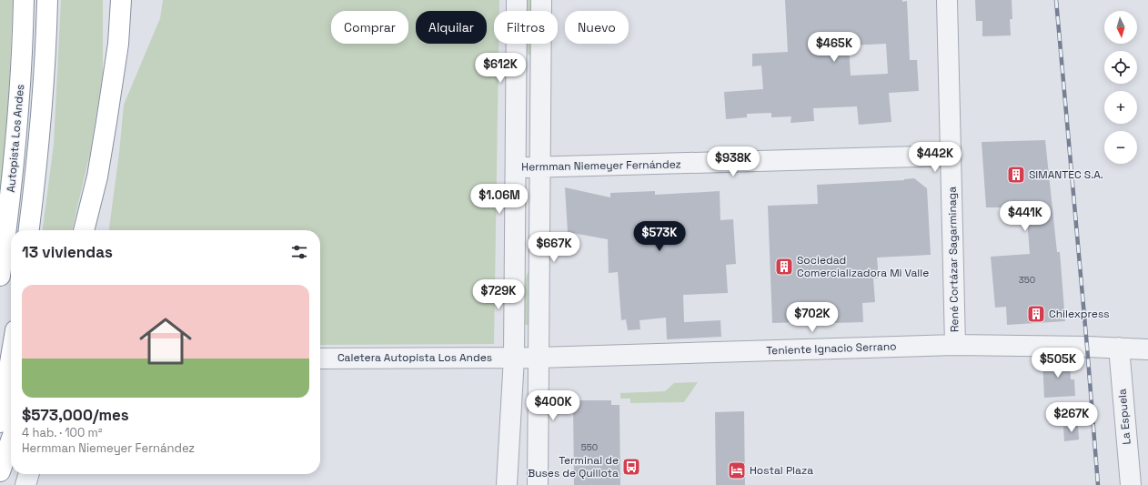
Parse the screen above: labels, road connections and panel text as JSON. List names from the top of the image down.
{
  "streets": {
    "highway": ["Autopista Los Andes"],
    "street": [
      "Hermman Niemeyer Fernández",
      "René Cortázar Sagarminaga",
      "Teniente Ignacio Serrano",
      "Caletera Autopista Los Andes",
      "La Espuela"
    ]
  },
  "crossings": [
    ["Hermman Niemeyer Fernández", "René Cortázar Sagarminaga"],
    ["René Cortázar Sagarminaga", "Teniente Ignacio Serrano"],
    ["Teniente Ignacio Serrano", "Caletera Autopista Los Andes"],
    ["Teniente Ignacio Serrano", "La Espuela"]
  ],
  "places": {
    "building": ["SIMANTEC S.A.", "Sociedad Comercializadora Mi Valle", "Chilexpress"],
    "bus stop": ["Terminal de Buses de Quillota"],
    "hotel": ["Hostal Plaza"]
  },
  "house_numbers": ["350", "550"],
  "north": "bottom",
  "page": {
    "map_buttons": ["+", "−"],
    "chip": [
      "Comprar",
      "Alquilar",
      "Filtros",
      "Nuevo"
    ],
    "price": [
      "$465K",
      "$612K",
      "$442K",
      "$938K",
      "$1.06M",
      "$441K",
      "$573K",
      "$667K",
      "$729K",
      "$702K",
      "$505K",
      "$400K",
      "$267K"
    ],
    "heading": "13 viviendas",
    "list": [
      {
        "name": "$573,000/mes",
        "note": "4 hab. · 100 m² · Hermman Niemeyer Fernández"
      }
    ]
  }
}
